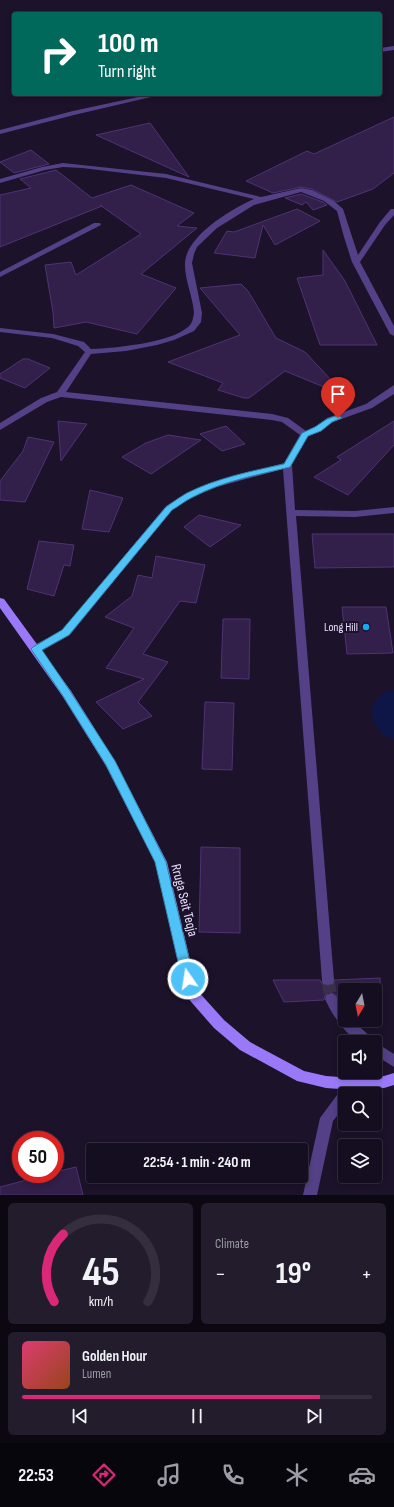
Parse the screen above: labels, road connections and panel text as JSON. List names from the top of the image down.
{
  "streets": {
    "main road": ["Rruga Seit Teqja"]
  },
  "places": ["Long Hill"],
  "north": "bottom",
  "page": {
    "turn": ["100 m", "Turn right"],
    "limit": "50",
    "trip": "22:54 · 1 min · 240 m",
    "tile": "Climate",
    "heat": ["−", "19°", "+"],
    "song": ["Golden Hour", "Lumen"],
    "tabs": "22:53",
    "gauge": ["45", "km/h"]
  }
}
